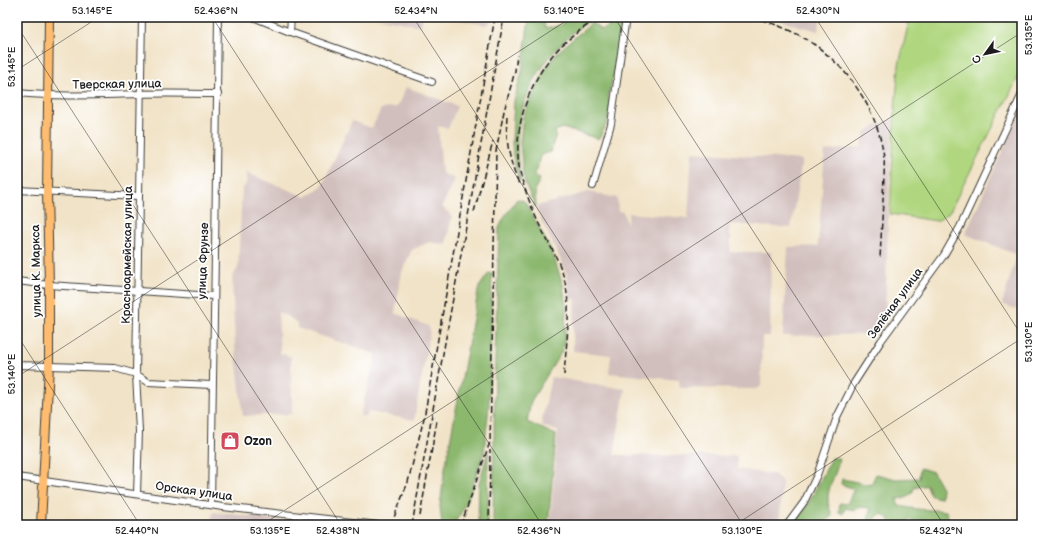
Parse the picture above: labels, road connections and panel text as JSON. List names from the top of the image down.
{
  "streets": {
    "main road": ["улица К. Маркса"],
    "street": [
      "Тверская улица",
      "Красноармейская улица",
      "улица Фрунзе",
      "Зелёная улица",
      "Орская улица"
    ]
  },
  "crossings": [
    ["Тверская улица", "Красноармейская улица"],
    ["Тверская улица", "улица Фрунзе"],
    ["Тверская улица", "улица К. Маркса"],
    ["Красноармейская улица", "Орская улица"],
    ["улица Фрунзе", "Орская улица"],
    ["улица К. Маркса", "Орская улица"]
  ],
  "places": {
    "shop": ["Ozon"]
  },
  "north": "bottom left",
  "coordinates": [
    "53.145°E",
    "52.436°N",
    "52.434°N",
    "53.140°E",
    "52.430°N",
    "53.135°E",
    "53.130°E",
    "52.440°N",
    "52.438°N",
    "52.432°N"
  ]
}
